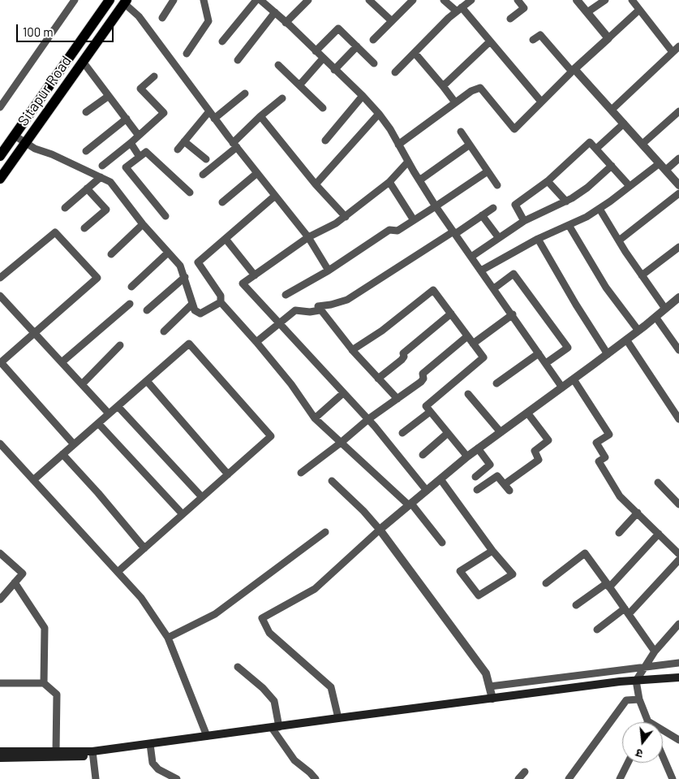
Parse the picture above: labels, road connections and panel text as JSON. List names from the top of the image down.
{
  "streets": {
    "main road": ["Sitapur Road"]
  },
  "scale_bar": "100 m",
  "north": "bottom"
}
